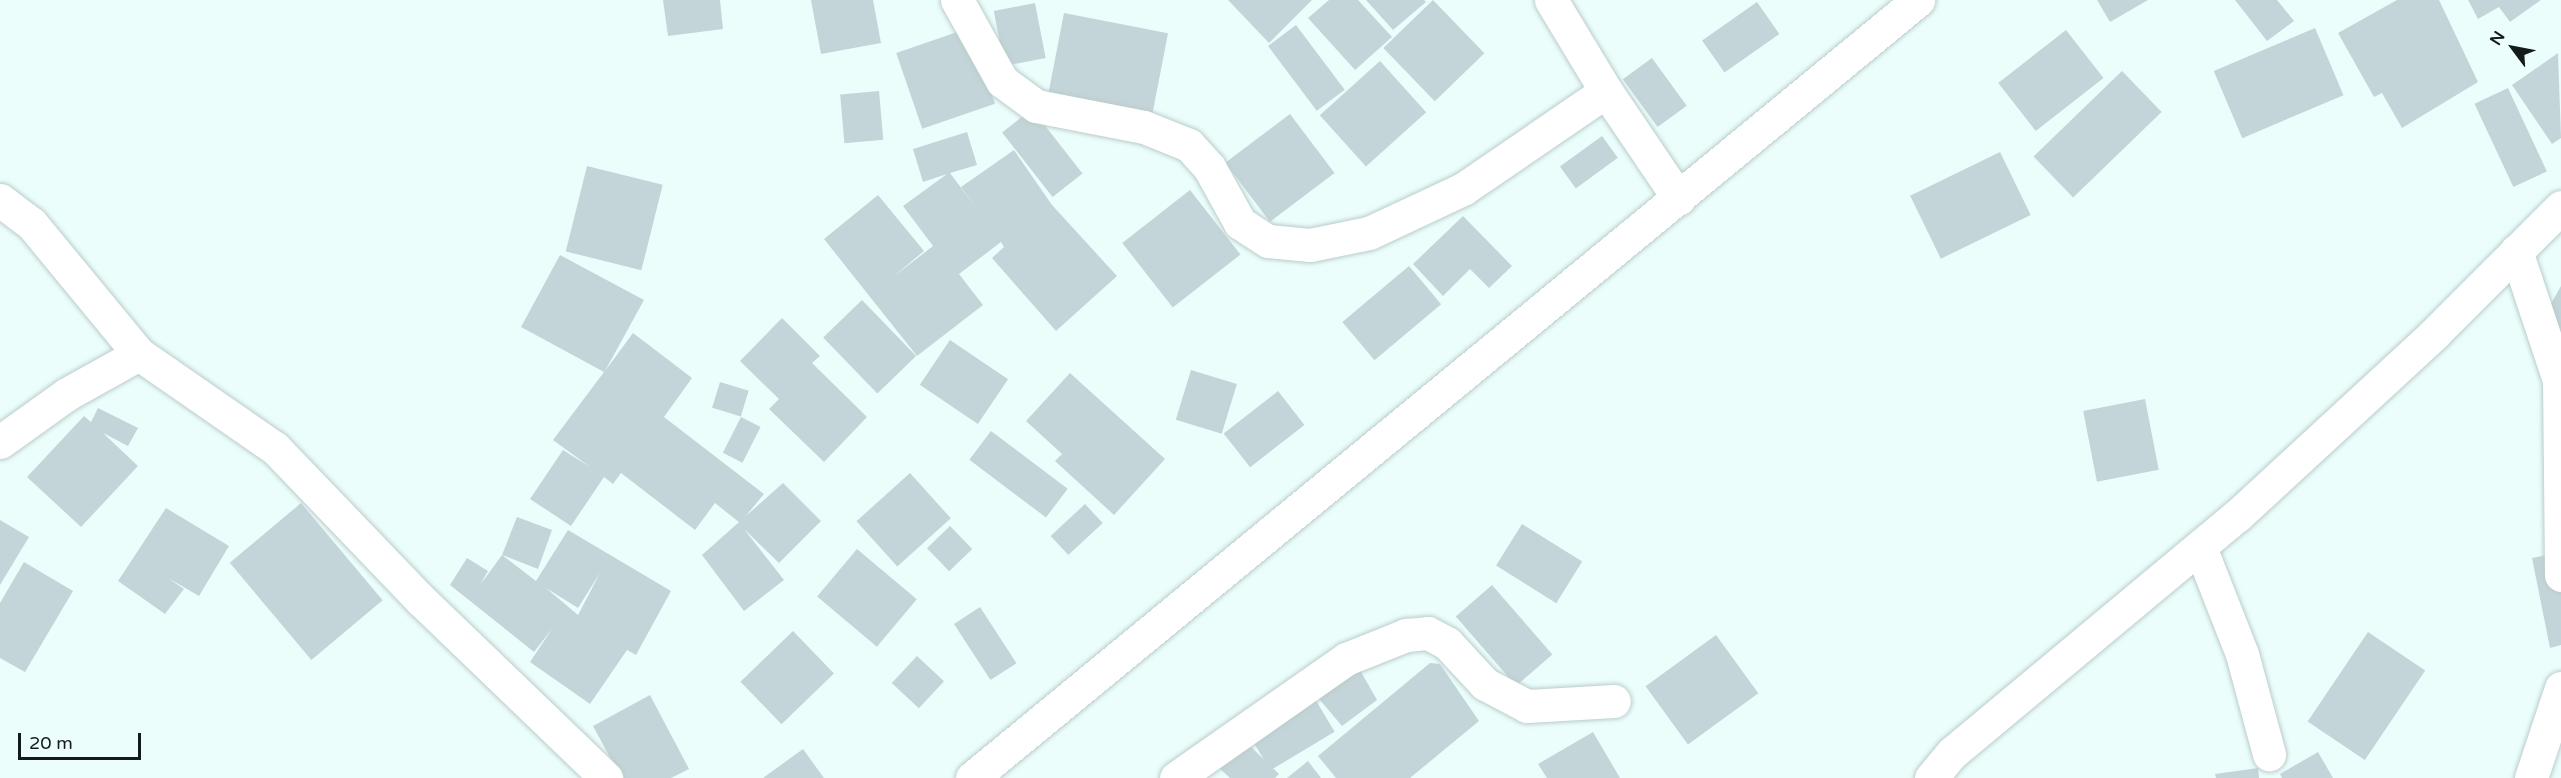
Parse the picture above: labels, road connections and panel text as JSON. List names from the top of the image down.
{
  "scale_bar": "20 m",
  "north": "top left"
}
